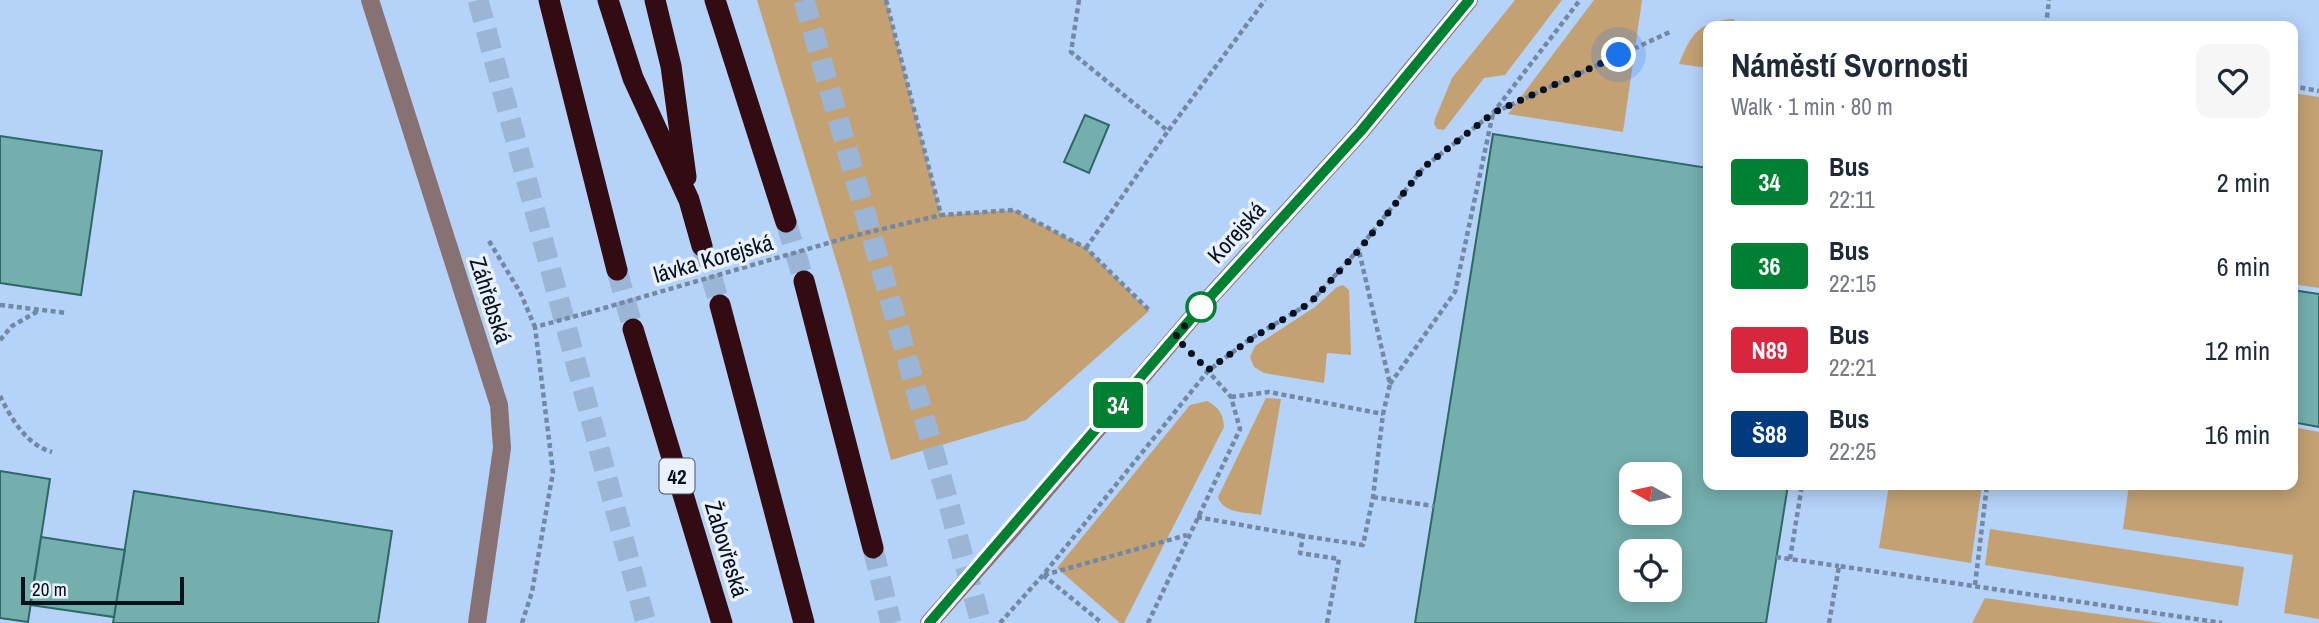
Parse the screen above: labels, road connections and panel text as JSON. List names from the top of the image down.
{
  "streets": {
    "highway": ["42", "Žabovřeská"],
    "street": ["Korejská", "Záhřebská"],
    "path": ["lávka Korejská"]
  },
  "lines": ["bus line 34"],
  "scale_bar": "20 m",
  "north": "left",
  "page": {
    "on_map": "34",
    "heading": ["Náměstí Svornosti", "Walk · 1 min · 80 m"],
    "list": [
      {
        "mark": "34",
        "name": "Bus",
        "note": "22:11",
        "value": "2 min"
      },
      {
        "mark": "36",
        "name": "Bus",
        "note": "22:15",
        "value": "6 min"
      },
      {
        "mark": "N89",
        "name": "Bus",
        "note": "22:21",
        "value": "12 min"
      },
      {
        "mark": "Š88",
        "name": "Bus",
        "note": "22:25",
        "value": "16 min"
      }
    ],
    "scale": "20 m"
  }
}
